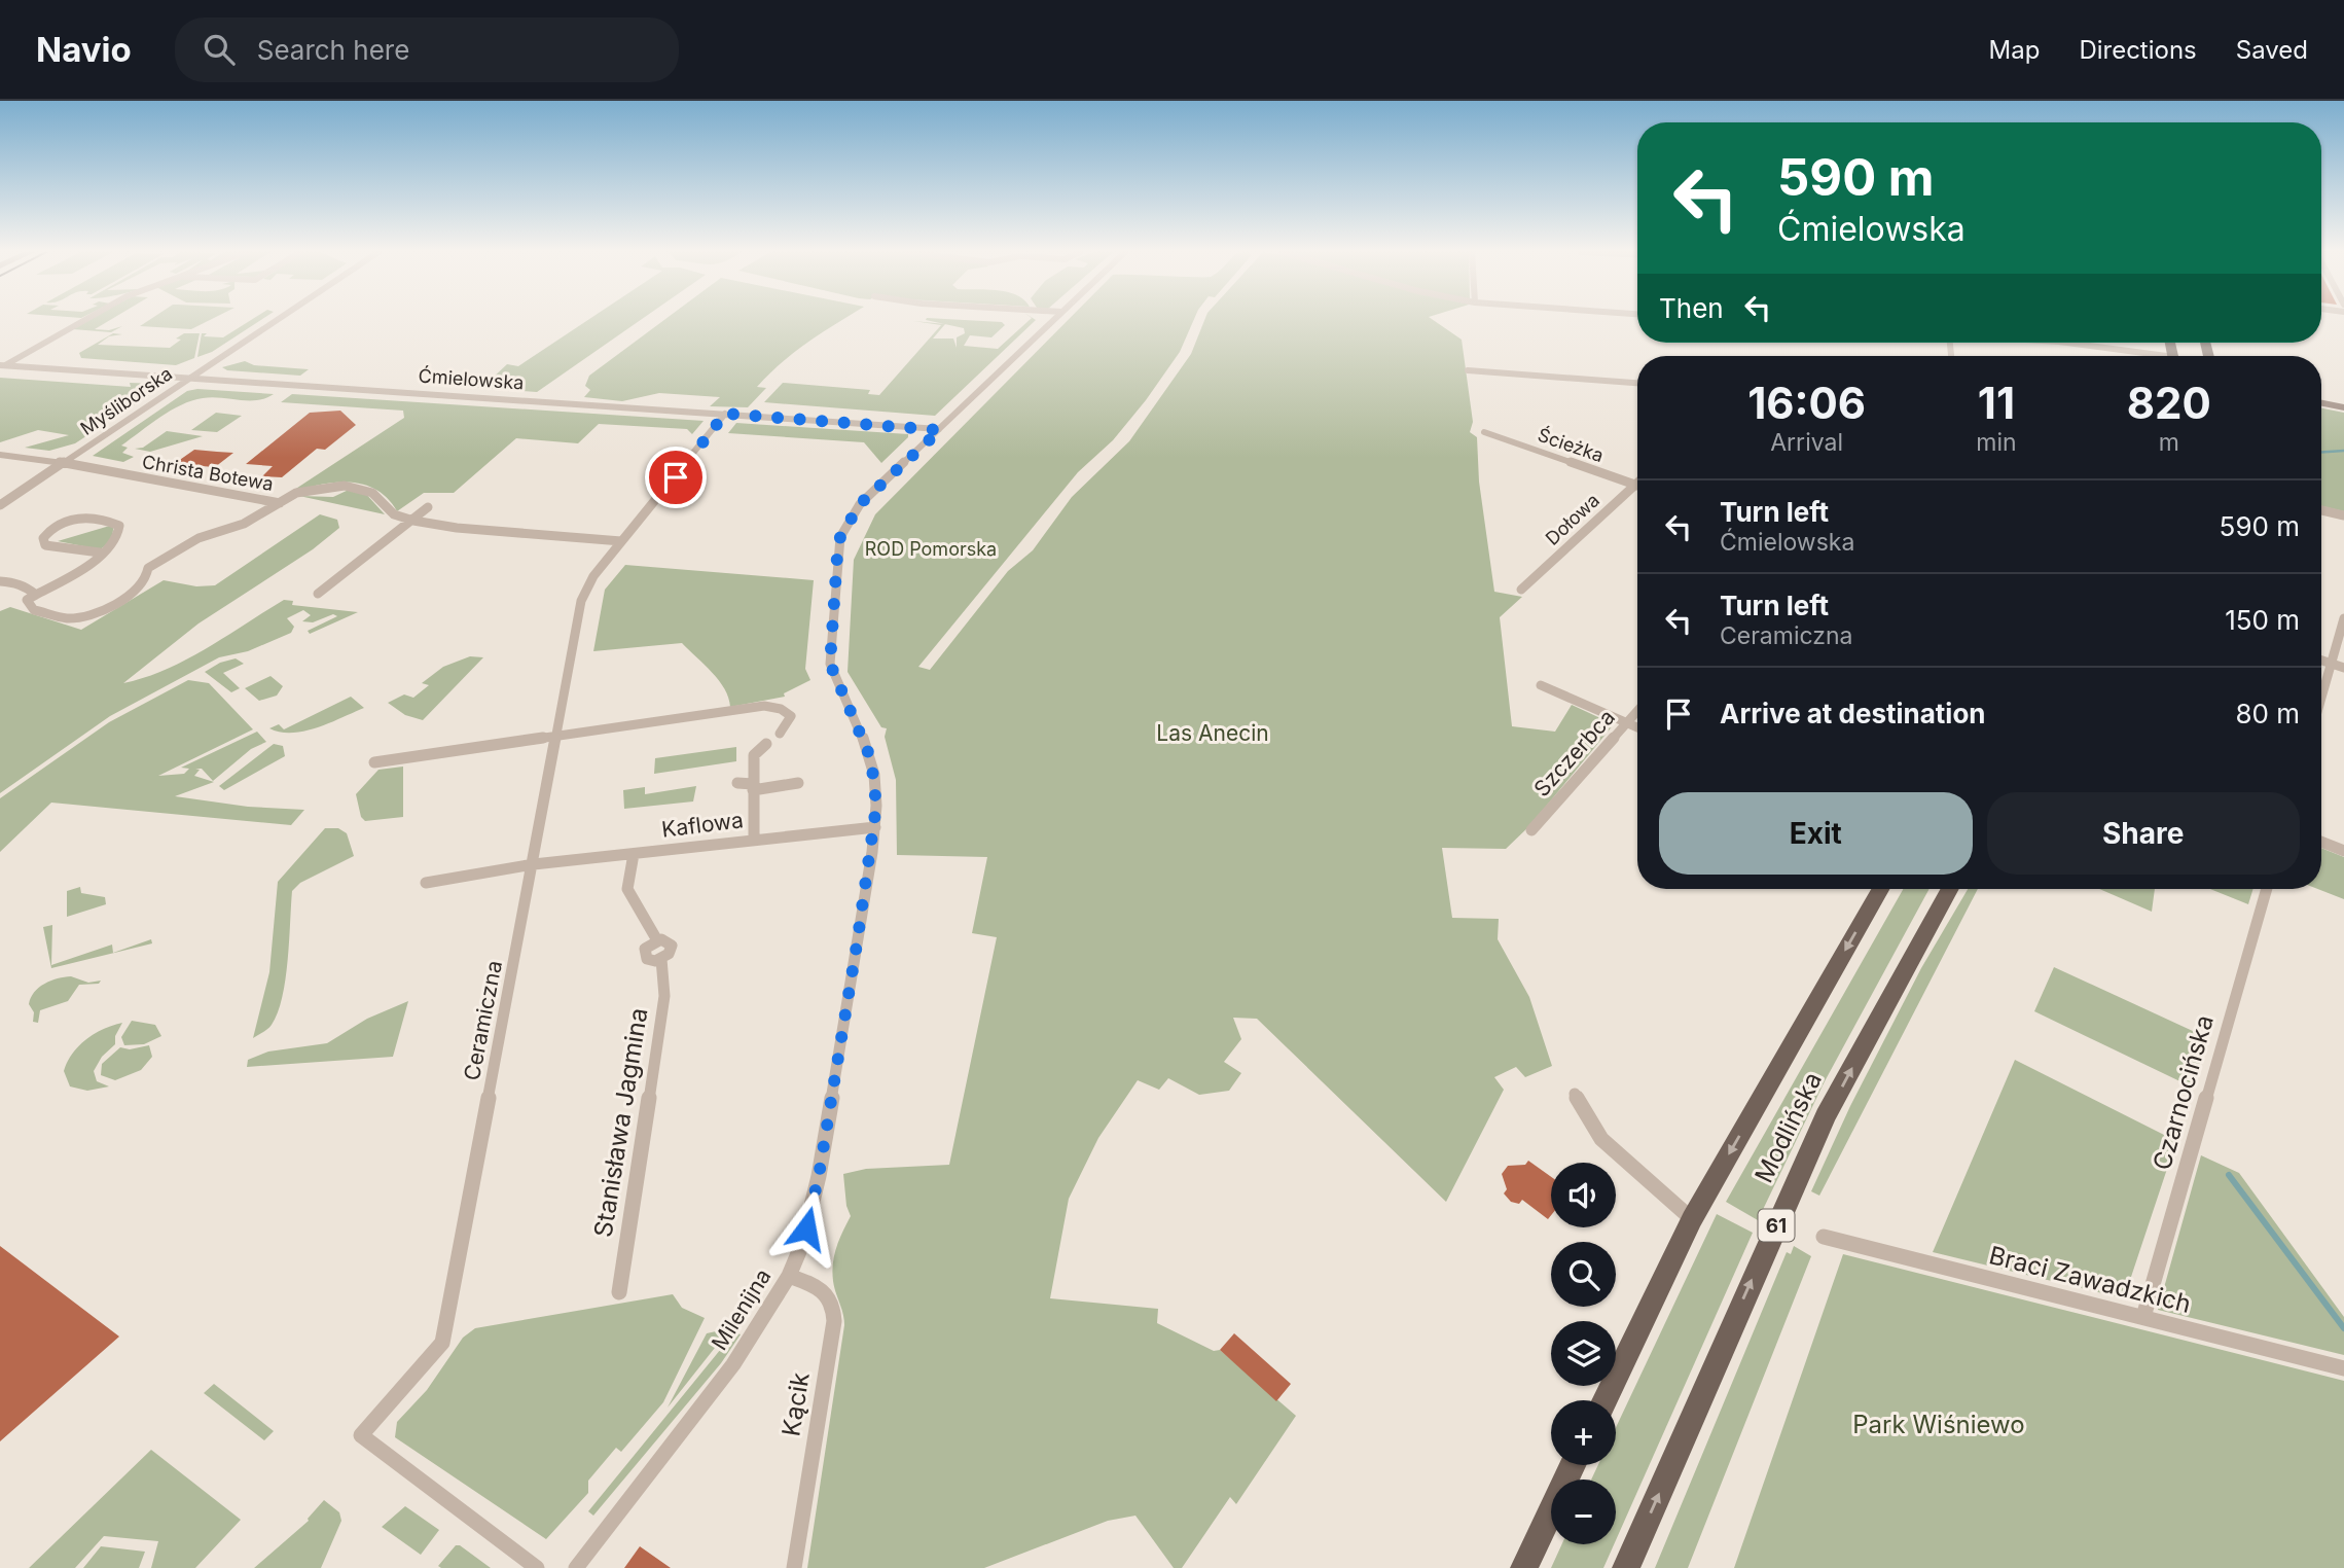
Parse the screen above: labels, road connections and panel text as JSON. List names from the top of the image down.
{
  "streets": {
    "main road": ["Modlińska", "61"],
    "street": [
      "Ćmielowska",
      "Myśliborska",
      "Ścieżka",
      "Christa Botewa",
      "Dołowa",
      "Szczerbca",
      "Kaflowa",
      "Ceramiczna",
      "Czarnocińska",
      "Stanisława Jagmina",
      "Braci Zawadzkich",
      "Milenijna",
      "Kącik"
    ]
  },
  "crossings": [
    ["Ćmielowska", "Myśliborska"],
    ["Ćmielowska", "Ceramiczna"],
    ["Ćmielowska", "Milenijna"],
    ["Myśliborska", "Christa Botewa"],
    ["Ścieżka", "Dołowa"],
    ["Kaflowa", "Ceramiczna"],
    ["Kaflowa", "Milenijna"],
    ["Czarnocińska", "Braci Zawadzkich"],
    ["Milenijna", "Kącik"]
  ],
  "parks": ["ROD Pomorska", "Las Anecin", "Park Wiśniewo"],
  "page": {
    "header": "Navio",
    "search": "Search here",
    "nav": ["Map", "Directions", "Saved"],
    "turn": ["590 m", "Ćmielowska"],
    "then": "Then",
    "eta": [
      "16:06",
      "Arrival",
      "11",
      "min",
      "820",
      "m"
    ],
    "list": [
      {
        "name": "Turn left",
        "note": "Ćmielowska",
        "value": "590 m"
      },
      {
        "name": "Turn left",
        "note": "Ceramiczna",
        "value": "150 m"
      },
      {
        "name": "Arrive at destination",
        "value": "80 m"
      }
    ],
    "buttons": ["Exit", "Share"],
    "map_buttons": ["+", "−"]
  }
}
